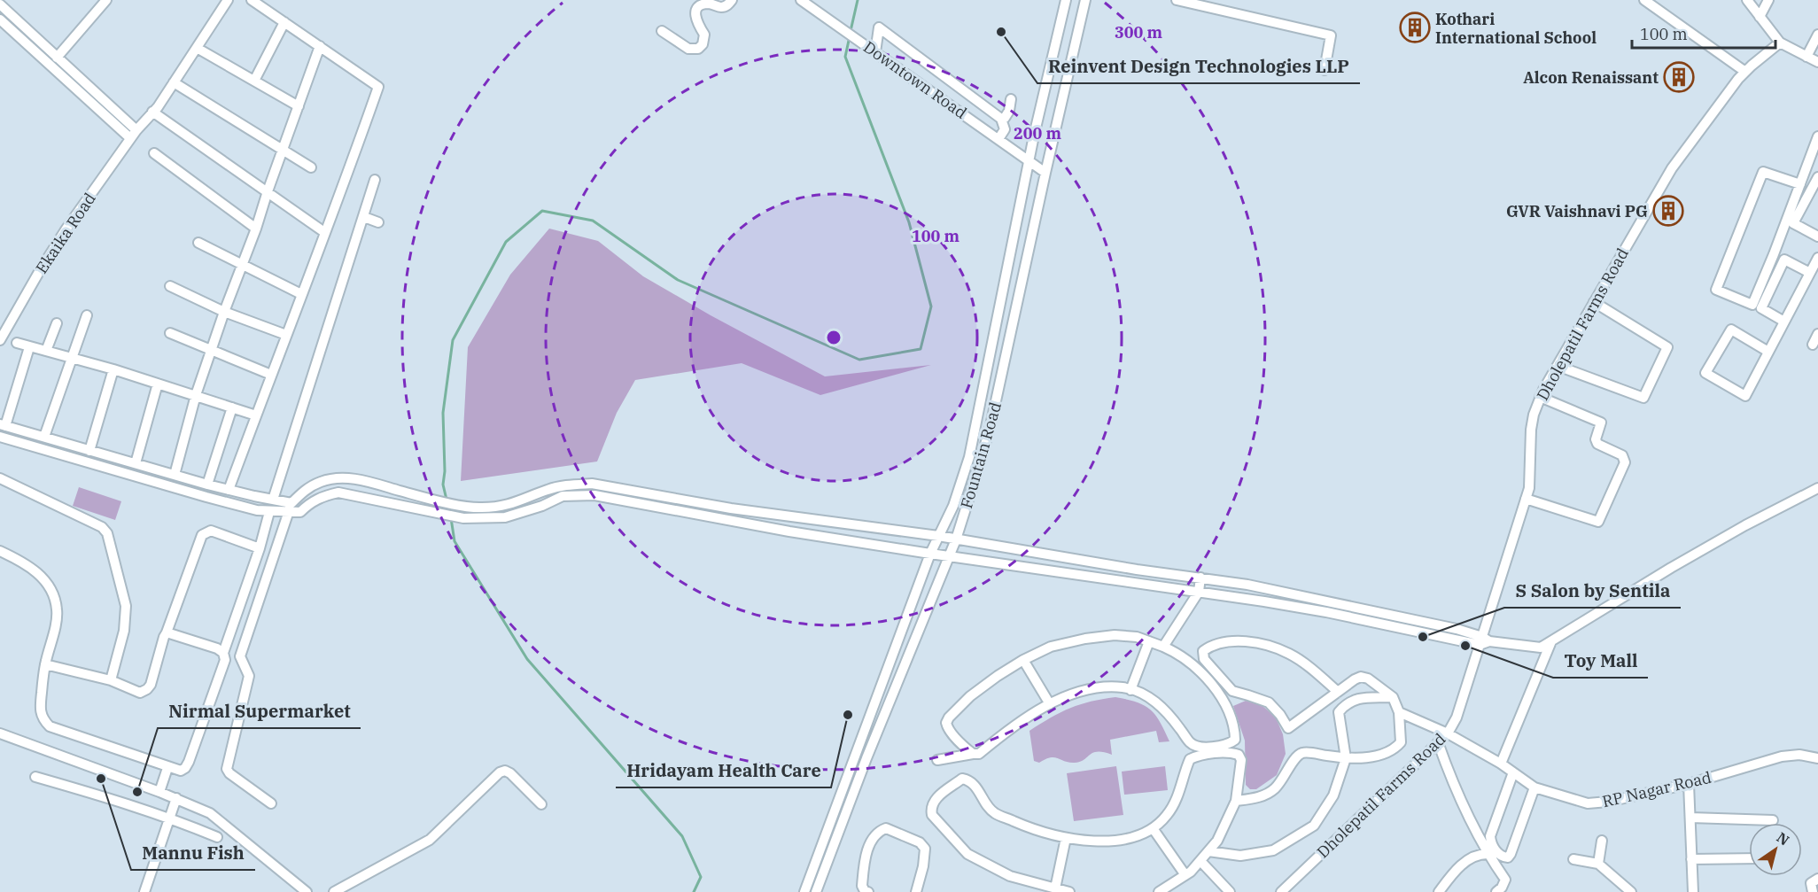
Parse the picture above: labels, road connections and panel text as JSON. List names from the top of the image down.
{
  "streets": {
    "street": [
      "Downtown Road",
      "Ekaika Road",
      "Dholepatil Farms Road",
      "Fountain Road",
      "RP Nagar Road"
    ]
  },
  "crossings": [
    ["Downtown Road", "Fountain Road"],
    ["Dholepatil Farms Road", "RP Nagar Road"]
  ],
  "places": {
    "building": ["Kothari International School", "Alcon Renaissant", "GVR Vaishnavi PG"],
    "other": [
      "Reinvent Design Technologies LLP",
      "S Salon by Sentila",
      "Toy Mall",
      "Hridayam Health Care",
      "Mannu Fish",
      "Nirmal Supermarket"
    ]
  },
  "scale_bar": "100 m",
  "north": "top right",
  "rings": ["300 m", "200 m", "100 m"]
}
